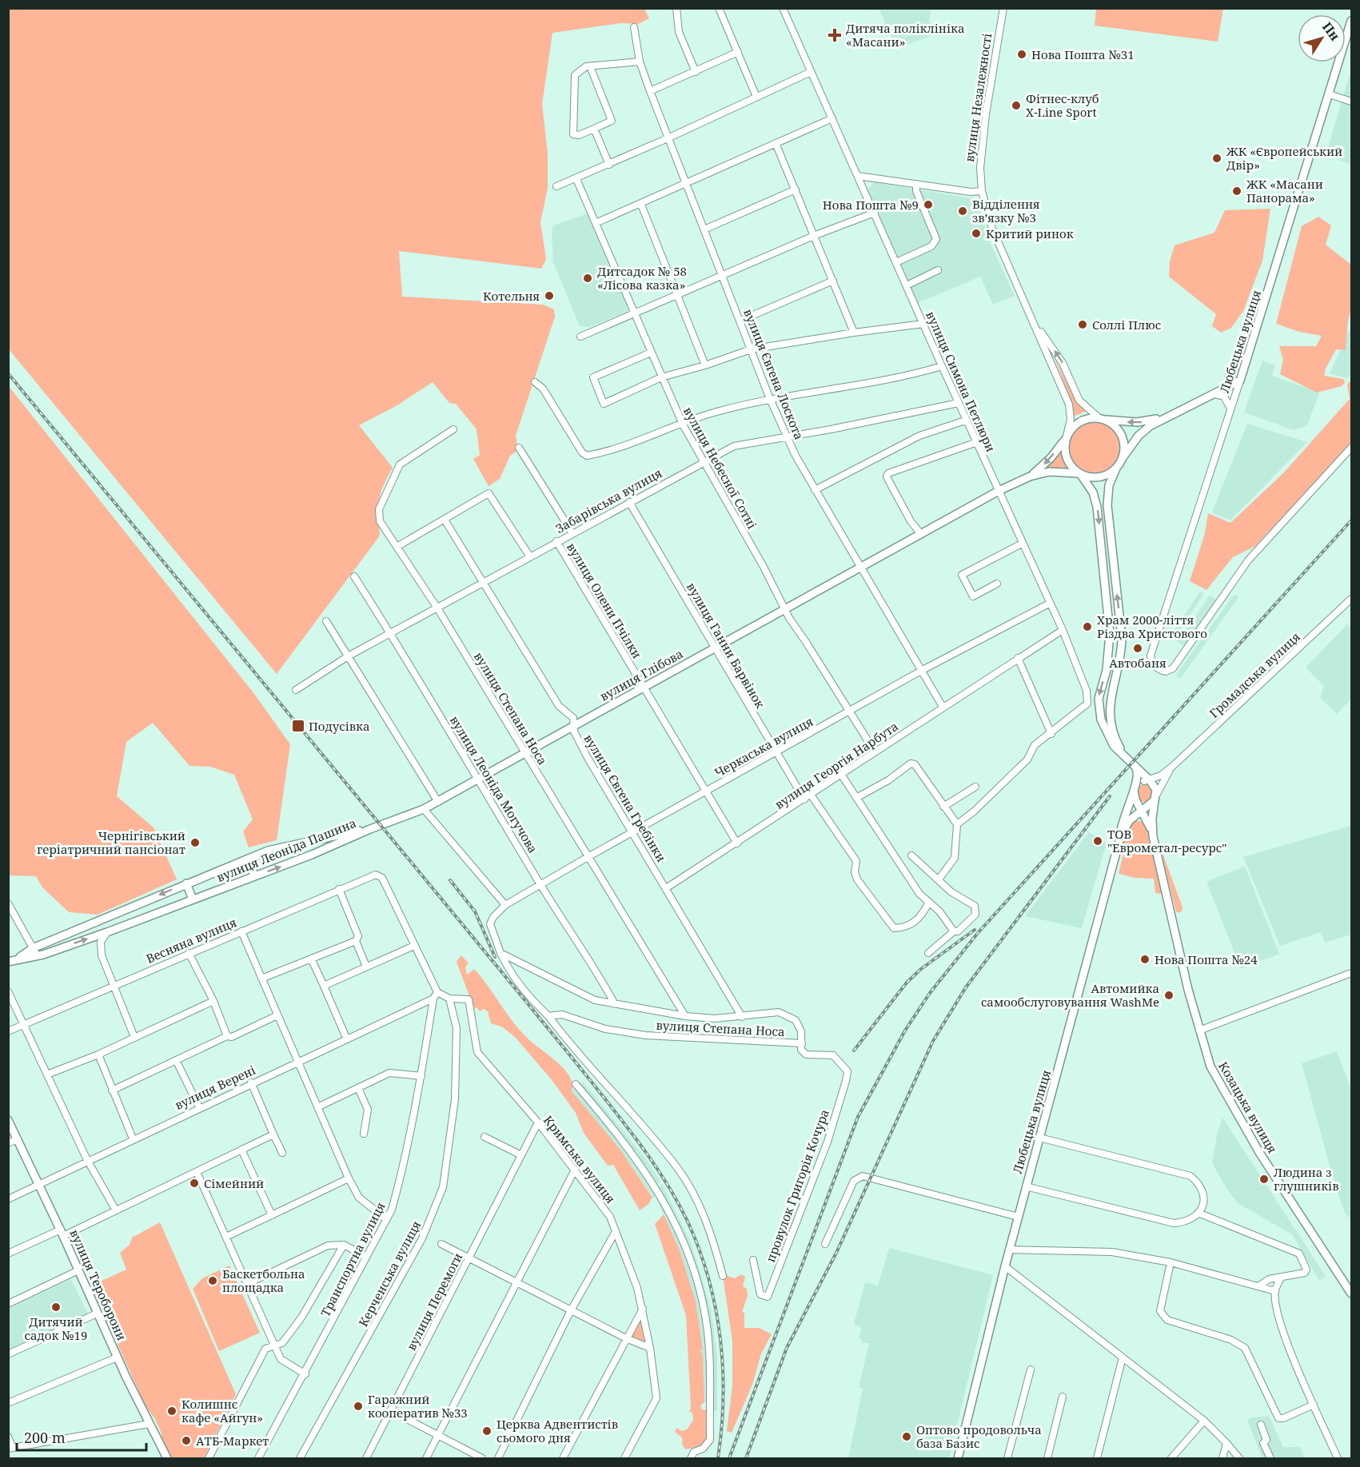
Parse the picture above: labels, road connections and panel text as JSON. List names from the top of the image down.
{
  "streets": {
    "main road": [
      "вулиця Незалежності",
      "Любецька вулиця",
      "вулиця Глібова",
      "вулиця Леоніда Пашина",
      "Козацька вулиця",
      "вулиця Тероборони"
    ],
    "street": [
      "вулиця Євгена Лоскота",
      "вулиця Симона Петлюри",
      "вулиця Небесної Сотні",
      "Забарівська вулиця",
      "вулиця Олени Пчілки",
      "вулиця Ганни Барвінок",
      "Громадська вулиця",
      "вулиця Степана Носа",
      "Черкаська вулиця",
      "вулиця Георгія Нарбута",
      "вулиця Леоніда Могучова",
      "вулиця Євгена Гребінки",
      "Весняна вулиця",
      "вулиця Верені",
      "Кримська вулиця",
      "провулок Григорія Кочура",
      "Транспортна вулиця",
      "Керченська вулиця",
      "вулиця Перемоги"
    ]
  },
  "crossings": [
    ["вулиця Незалежності", "вулиця Глібова"],
    ["Любецька вулиця", "Козацька вулиця"],
    ["вулиця Євгена Лоскота", "Забарівська вулиця"],
    ["вулиця Євгена Лоскота", "вулиця Глібова"],
    ["вулиця Євгена Лоскота", "Черкаська вулиця"],
    ["вулиця Євгена Лоскота", "вулиця Георгія Нарбута"],
    ["вулиця Симона Петлюри", "Забарівська вулиця"],
    ["вулиця Симона Петлюри", "вулиця Глібова"],
    ["вулиця Симона Петлюри", "Черкаська вулиця"],
    ["вулиця Симона Петлюри", "вулиця Георгія Нарбута"],
    ["вулиця Небесної Сотні", "Забарівська вулиця"],
    ["вулиця Небесної Сотні", "вулиця Глібова"],
    ["вулиця Небесної Сотні", "Черкаська вулиця"],
    ["вулиця Небесної Сотні", "вулиця Георгія Нарбута"],
    ["Забарівська вулиця", "вулиця Олени Пчілки"],
    ["Забарівська вулиця", "вулиця Ганни Барвінок"],
    ["Забарівська вулиця", "вулиця Степана Носа"],
    ["Забарівська вулиця", "вулиця Леоніда Могучова"],
    ["Забарівська вулиця", "вулиця Євгена Гребінки"],
    ["вулиця Олени Пчілки", "вулиця Глібова"],
    ["вулиця Олени Пчілки", "Черкаська вулиця"],
    ["вулиця Олени Пчілки", "вулиця Георгія Нарбута"],
    ["вулиця Ганни Барвінок", "вулиця Глібова"],
    ["вулиця Ганни Барвінок", "Черкаська вулиця"],
    ["вулиця Ганни Барвінок", "вулиця Георгія Нарбута"],
    ["вулиця Глібова", "вулиця Степана Носа"],
    ["вулиця Глібова", "вулиця Леоніда Могучова"],
    ["вулиця Глібова", "вулиця Євгена Гребінки"],
    ["вулиця Глібова", "вулиця Леоніда Пашина"],
    ["вулиця Степана Носа", "Черкаська вулиця"],
    ["вулиця Степана Носа", "провулок Григорія Кочура"],
    ["Черкаська вулиця", "вулиця Леоніда Могучова"],
    ["Черкаська вулиця", "вулиця Євгена Гребінки"],
    ["вулиця Георгія Нарбута", "вулиця Євгена Гребінки"],
    ["вулиця Верені", "Транспортна вулиця"],
    ["вулиця Верені", "вулиця Тероборони"],
    ["Кримська вулиця", "Керченська вулиця"],
    ["Кримська вулиця", "вулиця Перемоги"]
  ],
  "places": {
    "health": ["Дитяча поліклініка «Масани»"],
    "other": [
      "Нова Пошта №31",
      "Фітнес-клуб X-Line Sport",
      "ЖК «Європейський Двір»",
      "ЖК «Масани Панорама»",
      "Нова Пошта №9",
      "Відділення зв’язку №3",
      "Критий ринок",
      "Дитсадок № 58 «Лісова казка»",
      "Котельня",
      "Соллі Плюс",
      "Храм 2000-ліття Різдва Христового",
      "Автобаня",
      "ТОВ \"Еврометал-ресурс\"",
      "Чернігівський геріатричний пансіонат",
      "Нова Пошта №24",
      "Автомийка самообслуговування WashMe",
      "Людина з глушників",
      "Сімейний",
      "Баскетбольна площадка",
      "Дитячий садок №19",
      "Гаражний кооператив №33",
      "Колишнє кафе «Айгун»",
      "Церква Адвентистів сьомого дня",
      "Оптово продовольча база Базис",
      "АТБ-Маркет"
    ],
    "transit": ["Подусівка"]
  },
  "scale_bar": "200 m",
  "north": "top right"
}
